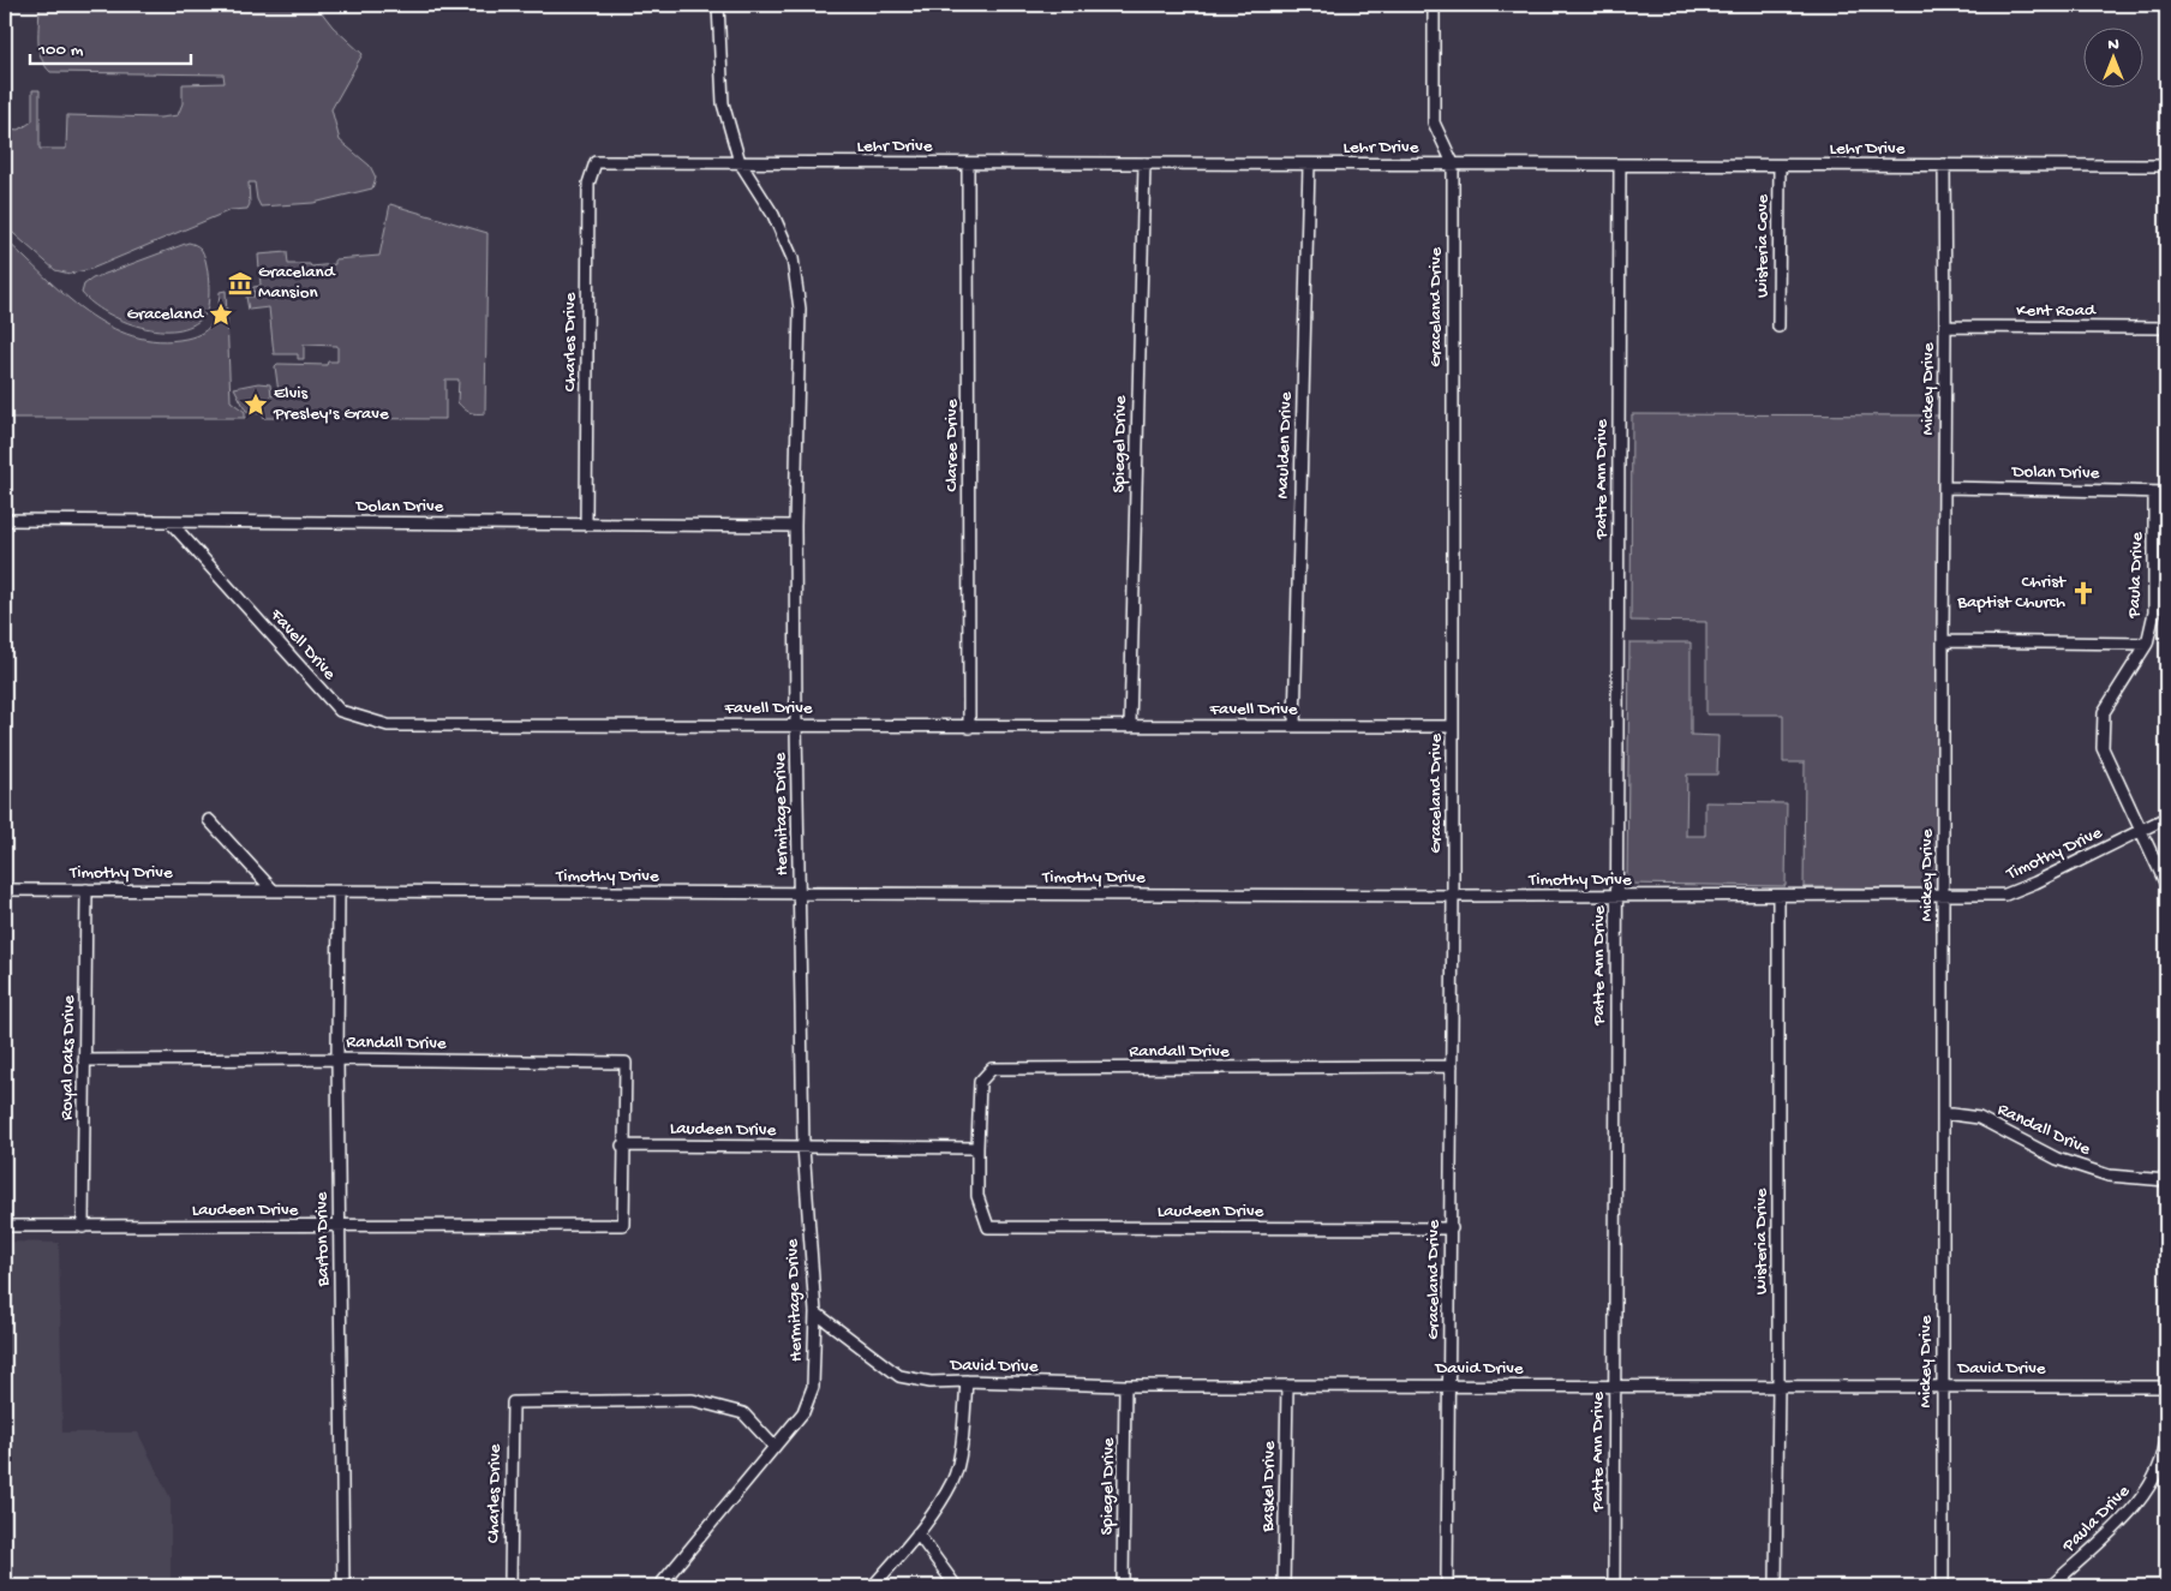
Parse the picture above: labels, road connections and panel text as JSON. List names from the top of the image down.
{
  "streets": {
    "street": [
      "Lehr Drive",
      "Wisteria Cove",
      "Graceland Drive",
      "Kent Road",
      "Charles Drive",
      "Mickey Drive",
      "Spiegel Drive",
      "Claree Drive",
      "Maulden Drive",
      "Dolan Drive",
      "Patte Ann Drive",
      "Paula Drive",
      "Favell Drive",
      "Hermitage Drive",
      "Timothy Drive",
      "Randall Drive",
      "Royal Oaks Drive",
      "Laudeen Drive",
      "Barton Drive",
      "Wisteria Drive",
      "David Drive",
      "Baskel Drive"
    ]
  },
  "crossings": [
    ["Lehr Drive", "Wisteria Cove"],
    ["Lehr Drive", "Graceland Drive"],
    ["Lehr Drive", "Charles Drive"],
    ["Lehr Drive", "Mickey Drive"],
    ["Lehr Drive", "Spiegel Drive"],
    ["Lehr Drive", "Claree Drive"],
    ["Lehr Drive", "Maulden Drive"],
    ["Lehr Drive", "Patte Ann Drive"],
    ["Lehr Drive", "Hermitage Drive"],
    ["Graceland Drive", "Favell Drive"],
    ["Graceland Drive", "Timothy Drive"],
    ["Graceland Drive", "Randall Drive"],
    ["Graceland Drive", "Laudeen Drive"],
    ["Graceland Drive", "David Drive"],
    ["Kent Road", "Mickey Drive"],
    ["Charles Drive", "Dolan Drive"],
    ["Charles Drive", "Hermitage Drive"],
    ["Mickey Drive", "Dolan Drive"],
    ["Mickey Drive", "Timothy Drive"],
    ["Mickey Drive", "Randall Drive"],
    ["Mickey Drive", "David Drive"],
    ["Spiegel Drive", "Favell Drive"],
    ["Spiegel Drive", "David Drive"],
    ["Claree Drive", "Favell Drive"],
    ["Maulden Drive", "Favell Drive"],
    ["Dolan Drive", "Paula Drive"],
    ["Dolan Drive", "Favell Drive"],
    ["Dolan Drive", "Hermitage Drive"],
    ["Patte Ann Drive", "Timothy Drive"],
    ["Patte Ann Drive", "David Drive"],
    ["Paula Drive", "Timothy Drive"],
    ["Favell Drive", "Hermitage Drive"],
    ["Hermitage Drive", "Timothy Drive"],
    ["Hermitage Drive", "Laudeen Drive"],
    ["Hermitage Drive", "David Drive"],
    ["Timothy Drive", "Royal Oaks Drive"],
    ["Timothy Drive", "Barton Drive"],
    ["Timothy Drive", "Wisteria Drive"],
    ["Randall Drive", "Royal Oaks Drive"],
    ["Randall Drive", "Laudeen Drive"],
    ["Randall Drive", "Barton Drive"],
    ["Royal Oaks Drive", "Laudeen Drive"],
    ["Laudeen Drive", "Barton Drive"],
    ["Wisteria Drive", "David Drive"],
    ["David Drive", "Baskel Drive"]
  ],
  "places": {
    "museum": ["Graceland Mansion"],
    "place": ["Graceland", "Elvis Presley's Grave"],
    "church": ["Christ Baptist Church"]
  },
  "scale_bar": "100 m",
  "north": "top"
}
